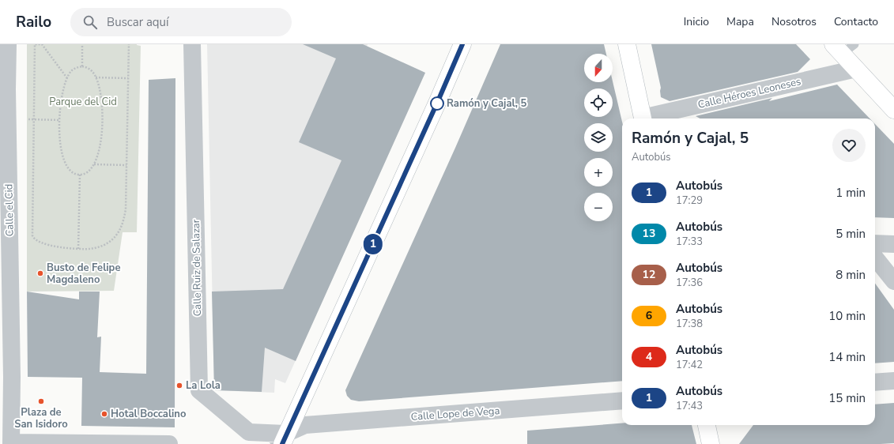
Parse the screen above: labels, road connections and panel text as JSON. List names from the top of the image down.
{
  "streets": {
    "street": [
      "Calle Héroes Leoneses",
      "Calle el Cid",
      "Calle Ruiz de Salazar",
      "Calle Lope de Vega"
    ]
  },
  "crossings": [
    ["Calle Ruiz de Salazar", "Calle Lope de Vega"]
  ],
  "parks": ["Parque del Cid"],
  "places": [
    "Ramón y Cajal, 5",
    "Busto de Felipe Magdaleno",
    "La Lola",
    "Plaza de San Isidoro",
    "Hotal Boccalino"
  ],
  "lines": ["bus line 1"],
  "north": "bottom",
  "page": {
    "header": "Railo",
    "search": "Buscar aquí",
    "nav": [
      "Inicio",
      "Mapa",
      "Nosotros",
      "Contacto"
    ],
    "on_map": "1",
    "map_buttons": ["+", "−"],
    "heading": ["Ramón y Cajal, 5", "Autobús"],
    "list": [
      {
        "mark": "1",
        "name": "Autobús",
        "note": "17:29",
        "value": "1 min"
      },
      {
        "mark": "13",
        "name": "Autobús",
        "note": "17:33",
        "value": "5 min"
      },
      {
        "mark": "12",
        "name": "Autobús",
        "note": "17:36",
        "value": "8 min"
      },
      {
        "mark": "6",
        "name": "Autobús",
        "note": "17:38",
        "value": "10 min"
      },
      {
        "mark": "4",
        "name": "Autobús",
        "note": "17:42",
        "value": "14 min"
      },
      {
        "mark": "1",
        "name": "Autobús",
        "note": "17:43",
        "value": "15 min"
      }
    ]
  }
}
